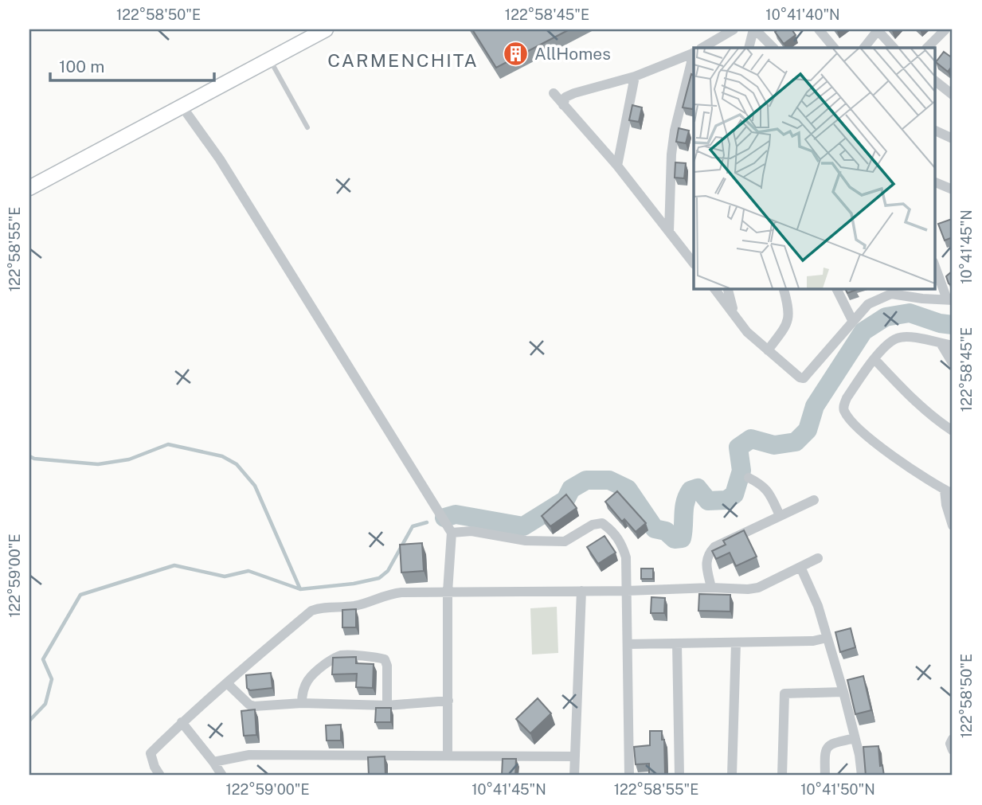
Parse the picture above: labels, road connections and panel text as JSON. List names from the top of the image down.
{
  "districts": ["CARMENCHITA"],
  "places": {
    "building": ["AllHomes"]
  },
  "scale_bar": "100 m",
  "coordinates": [
    "122°58'50\"E",
    "122°58'45\"E",
    "10°41'40\"N",
    "10°41'45\"N",
    "122°58'55\"E",
    "122°59'00\"E",
    "10°41'50\"N"
  ]
}
